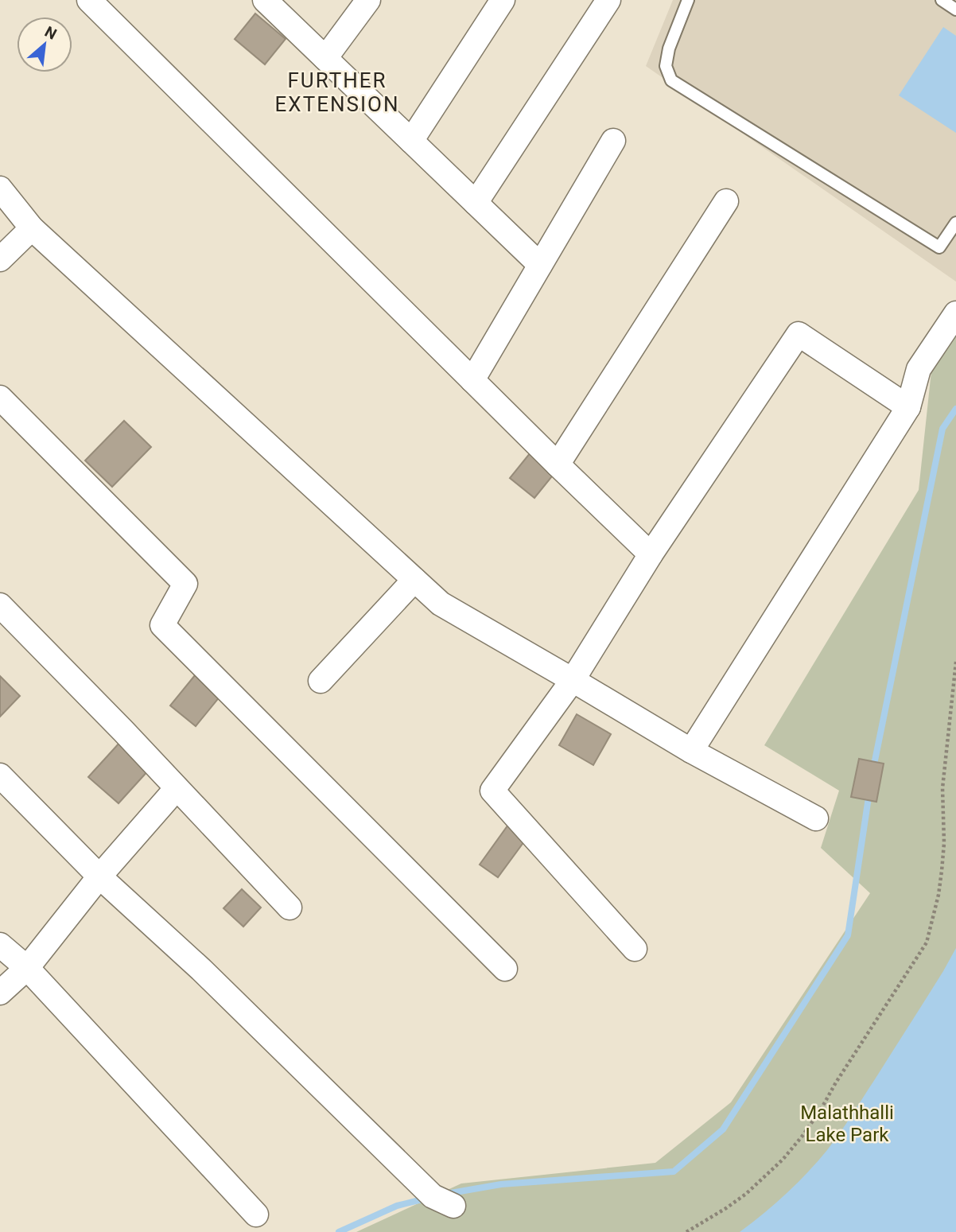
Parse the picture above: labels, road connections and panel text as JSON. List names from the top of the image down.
{
  "districts": ["FURTHER EXTENSION"],
  "parks": ["Malathhalli Lake Park"],
  "north": "top right"
}
